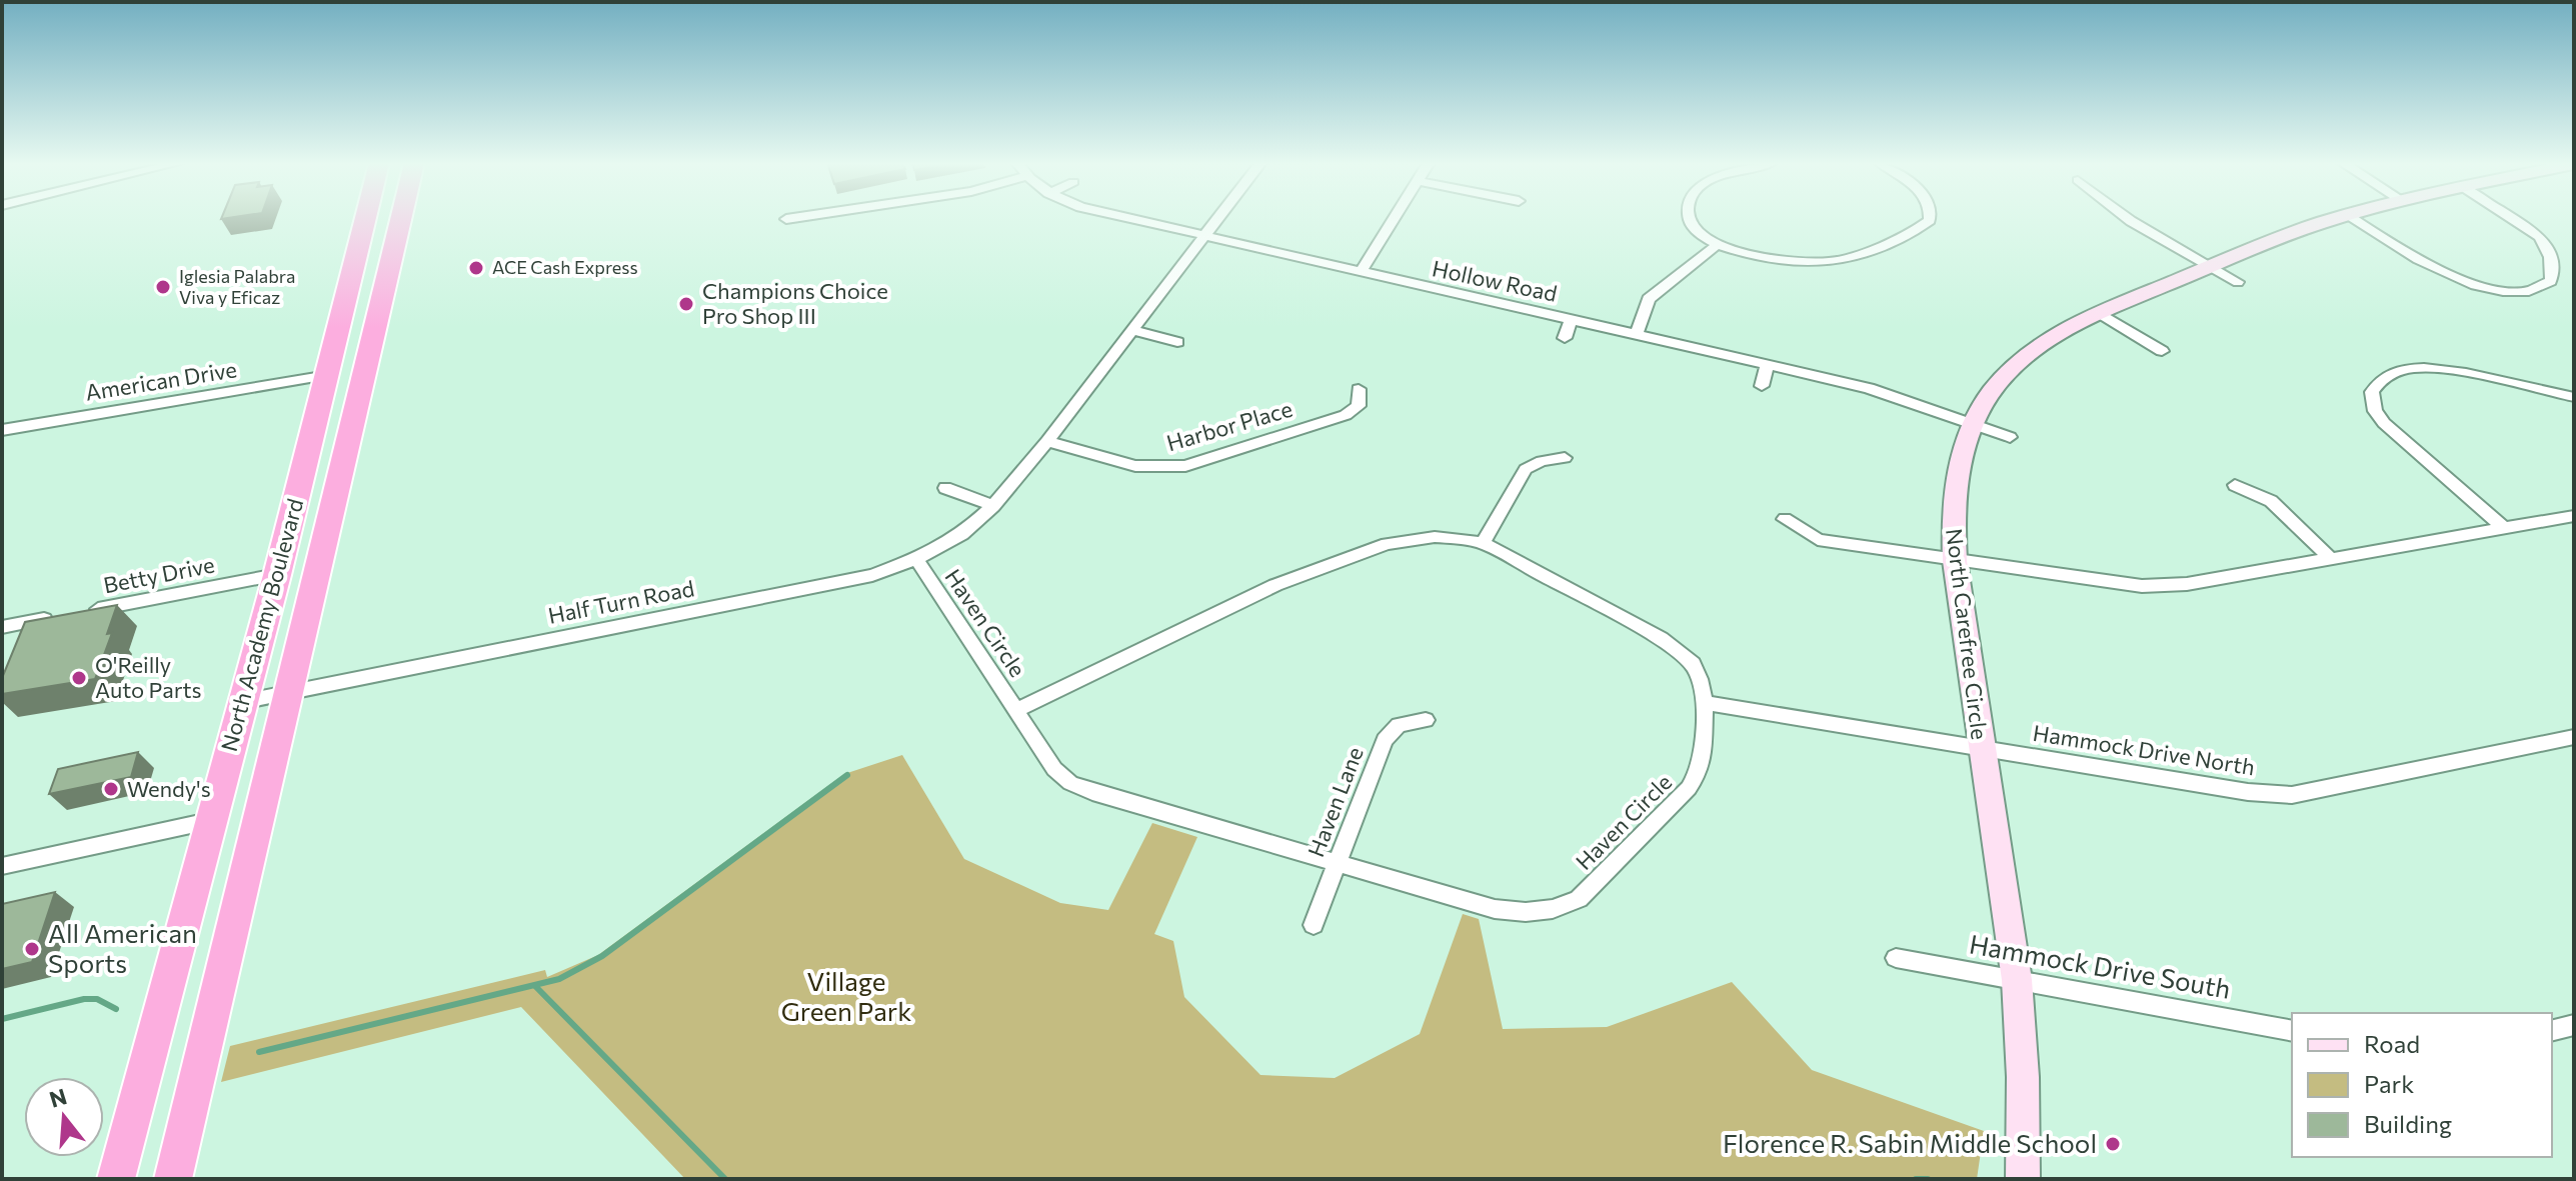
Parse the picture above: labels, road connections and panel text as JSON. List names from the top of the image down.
{
  "streets": {
    "highway": ["North Academy Boulevard"],
    "main road": ["North Carefree Circle"],
    "street": [
      "Hollow Road",
      "American Drive",
      "Harbor Place",
      "Betty Drive",
      "Half Turn Road",
      "Haven Circle",
      "Hammock Drive North",
      "Haven Lane",
      "Hammock Drive South"
    ]
  },
  "crossings": [
    ["Hollow Road", "Half Turn Road"],
    ["Hollow Road", "North Carefree Circle"],
    ["American Drive", "North Academy Boulevard"],
    ["Harbor Place", "Half Turn Road"],
    ["Betty Drive", "North Academy Boulevard"],
    ["Half Turn Road", "Haven Circle"],
    ["Half Turn Road", "North Academy Boulevard"],
    ["Haven Circle", "Hammock Drive North"],
    ["Haven Circle", "Haven Lane"],
    ["North Carefree Circle", "Hammock Drive North"],
    ["North Carefree Circle", "Hammock Drive South"]
  ],
  "parks": ["Village Green Park"],
  "places": [
    "ACE Cash Express",
    "Iglesia Palabra Viva y Eficaz",
    "Champions Choice Pro Shop III",
    "O'Reilly Auto Parts",
    "Wendy's",
    "All American Sports",
    "Florence R. Sabin Middle School"
  ],
  "legend": ["Road", "Park", "Building"],
  "north": "top"
}
